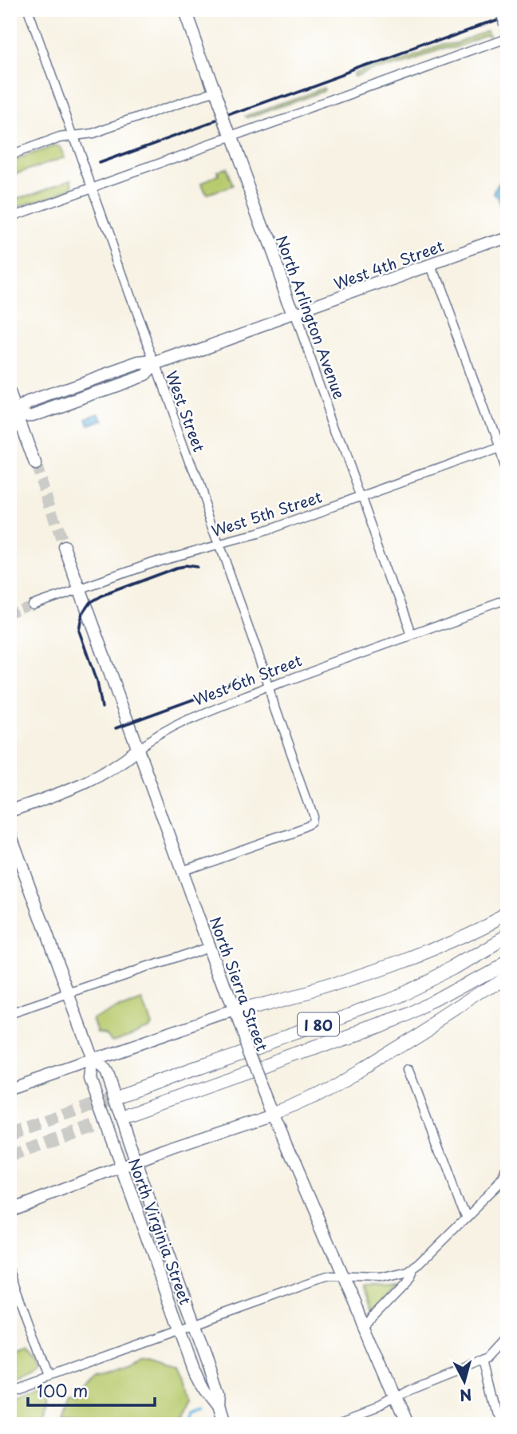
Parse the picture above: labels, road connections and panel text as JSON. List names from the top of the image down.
{
  "streets": {
    "highway": ["I 80"],
    "main road": [
      "West 4th Street",
      "North Arlington Avenue",
      "West 6th Street",
      "North Sierra Street",
      "North Virginia Street"
    ],
    "street": ["West Street", "West 5th Street"]
  },
  "crossings": [
    ["West 4th Street", "North Arlington Avenue"],
    ["West 4th Street", "West Street"],
    ["North Arlington Avenue", "West 5th Street"],
    ["North Arlington Avenue", "West 6th Street"],
    ["West Street", "West 5th Street"],
    ["West Street", "West 6th Street"],
    ["West Street", "North Sierra Street"],
    ["West 5th Street", "North Sierra Street"],
    ["West 6th Street", "North Sierra Street"]
  ],
  "scale_bar": "100 m",
  "north": "bottom"
}
